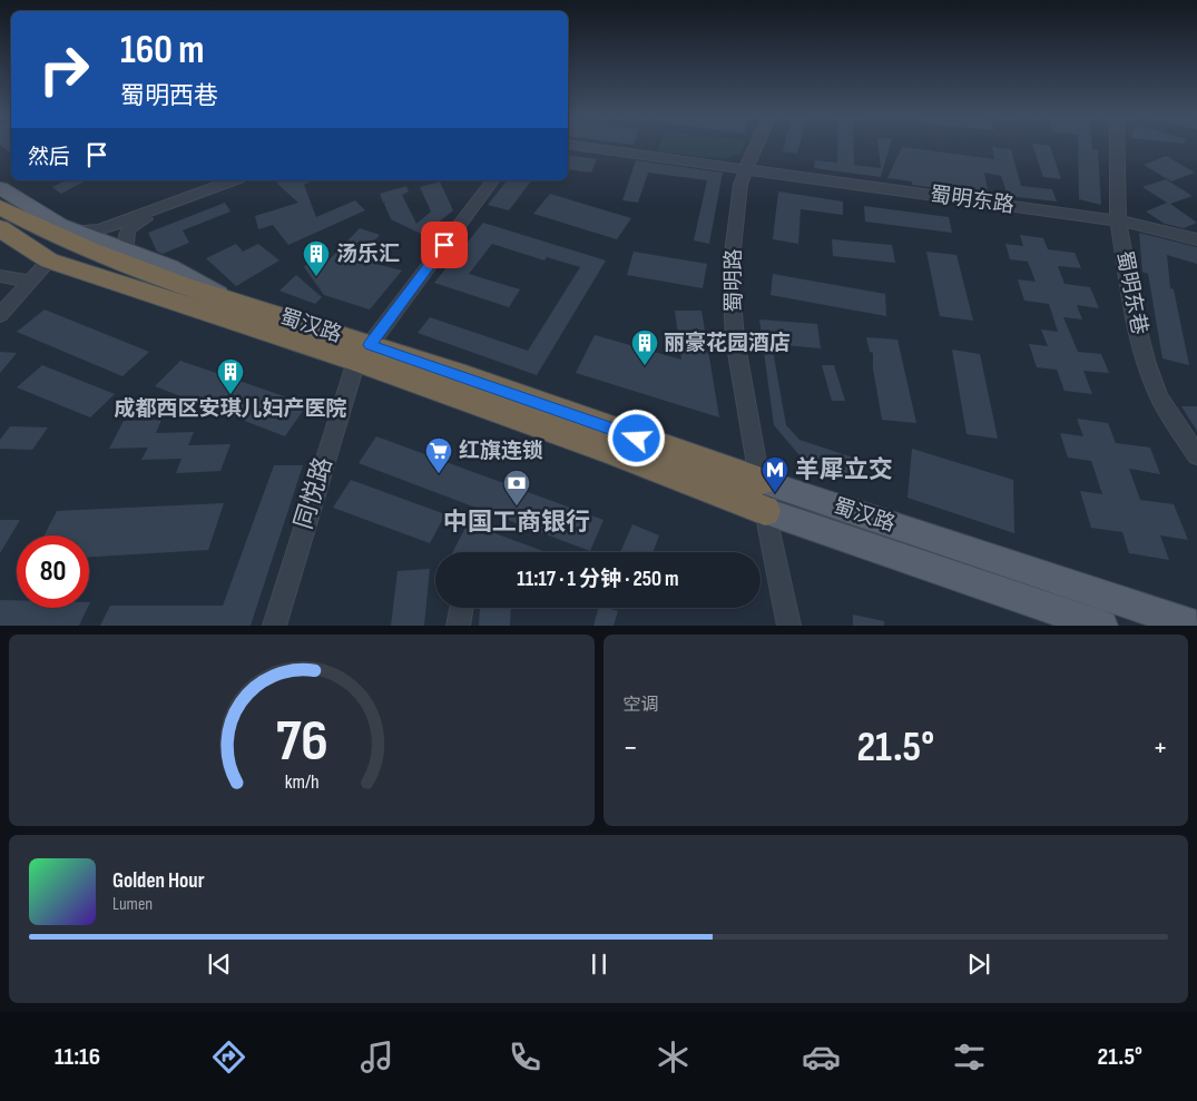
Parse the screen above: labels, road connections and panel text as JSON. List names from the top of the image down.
{
  "streets": {
    "highway": ["蜀汉路"],
    "street": [
      "蜀明东路",
      "蜀明路",
      "蜀明东巷",
      "同悦路"
    ]
  },
  "crossings": [
    ["蜀明东路", "蜀明路"],
    ["蜀明东路", "蜀明东巷"],
    ["蜀明路", "蜀汉路"],
    ["蜀汉路", "同悦路"]
  ],
  "places": {
    "building": ["汤乐汇", "丽豪花园酒店", "成都西区安琪儿妇产医院"],
    "supermarket": ["红旗连锁"],
    "metro station": ["羊犀立交"],
    "bank": ["中国工商银行"]
  },
  "page": {
    "turn": ["160 m", "蜀明西巷"],
    "then": "然后",
    "limit": "80",
    "trip": "11:17 · 1 分钟 · 250 m",
    "tile": "空调",
    "heat": ["−", "21.5°", "+"],
    "song": ["Golden Hour", "Lumen"],
    "tabs": ["11:16", "21.5°"],
    "gauge": ["76", "km/h"]
  }
}
